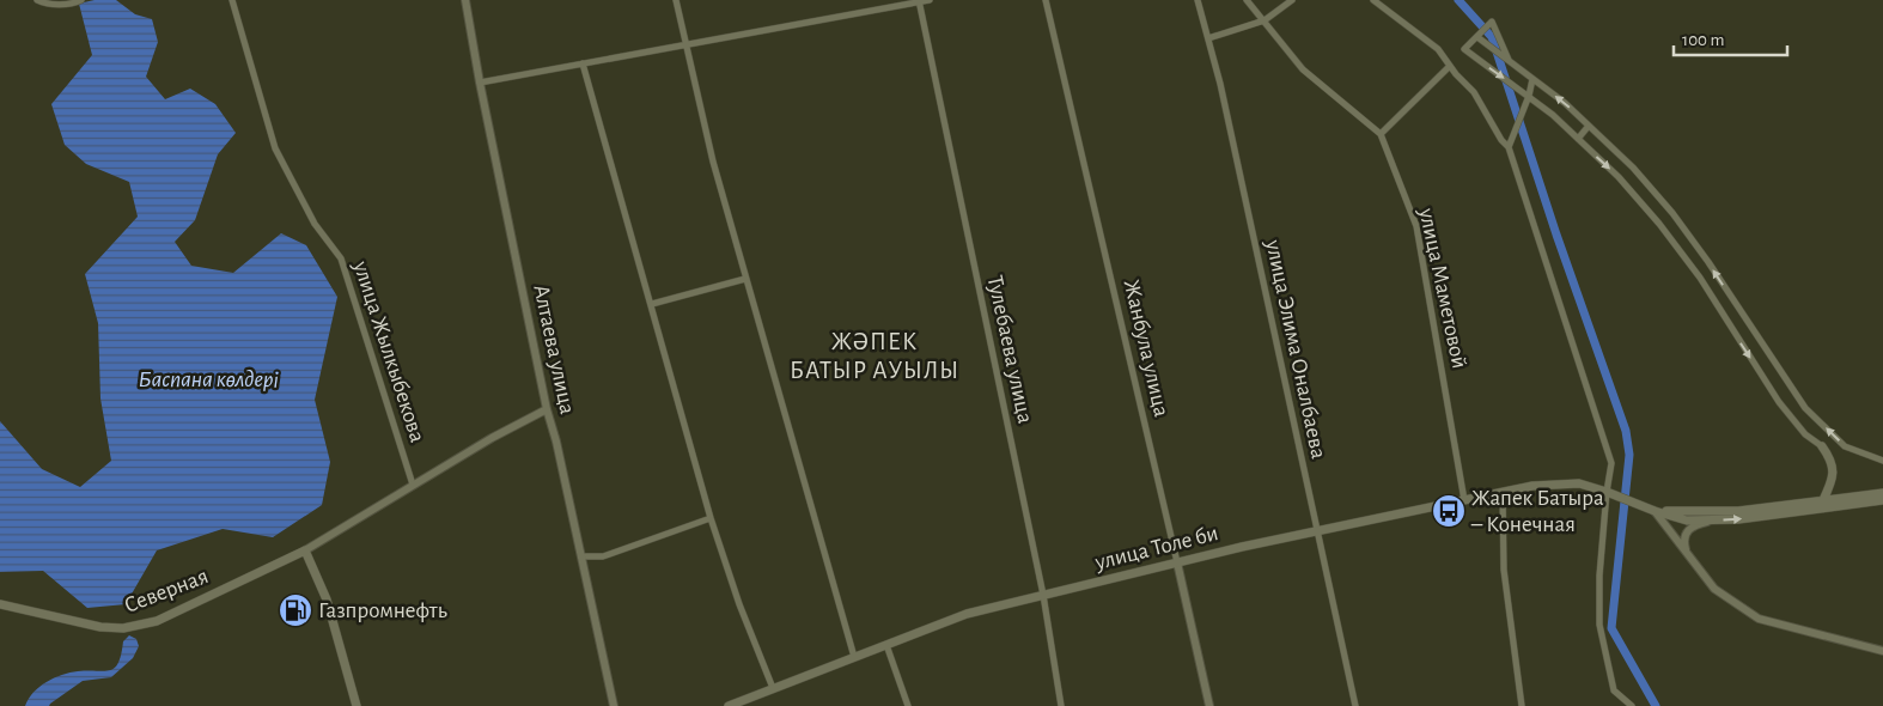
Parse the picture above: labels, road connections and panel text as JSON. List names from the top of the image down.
{
  "streets": {
    "main road": ["улица Толе би", "Северная"],
    "street": [
      "улица Маметовой",
      "Жанбула улица",
      "Алтаева улица",
      "Тулебаева улица",
      "улица Элима Оналбаева",
      "улица Жылкыбекова"
    ]
  },
  "crossings": [
    ["улица Маметовой", "улица Толе би"],
    ["Жанбула улица", "улица Толе би"],
    ["Тулебаева улица", "улица Толе би"],
    ["улица Элима Оналбаева", "улица Толе би"]
  ],
  "districts": ["ЖӘПЕК БАТЫР АУЫЛЫ"],
  "water": ["Баспана көлдері"],
  "places": {
    "bus stop": ["Жапек Батыра – Конечная"],
    "fuel station": ["Газпромнефть"]
  },
  "scale_bar": "100 m"
}
